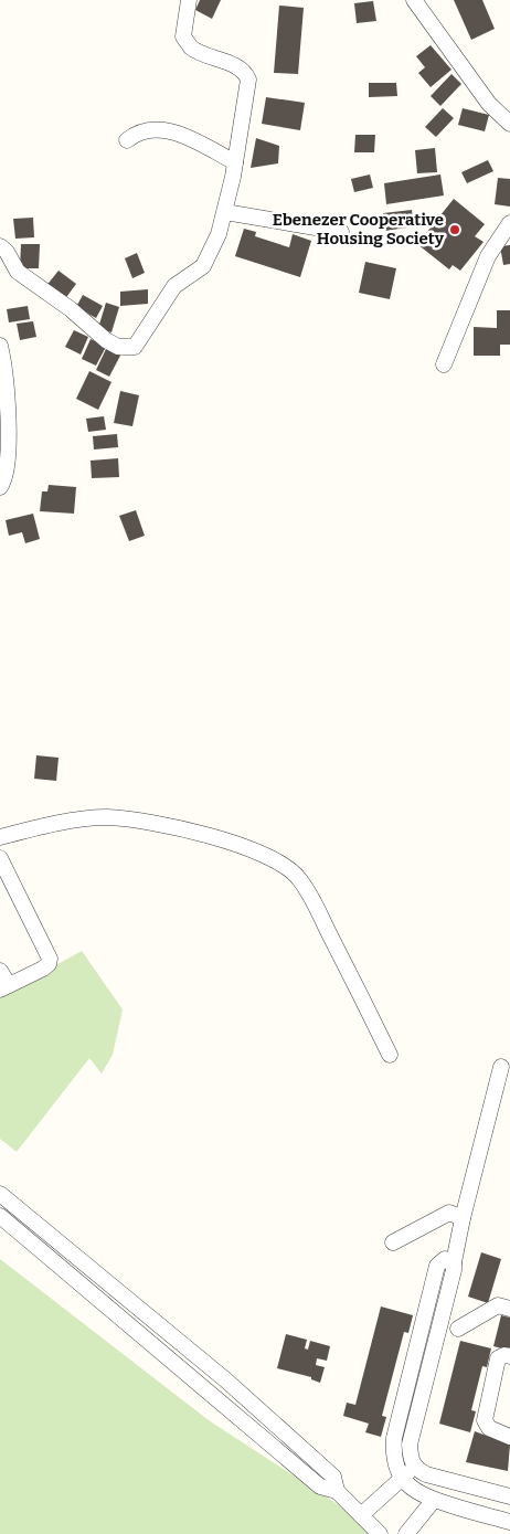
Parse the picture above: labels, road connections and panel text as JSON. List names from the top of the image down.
{
  "places": ["Ebenezer Cooperative Housing Society"]
}
